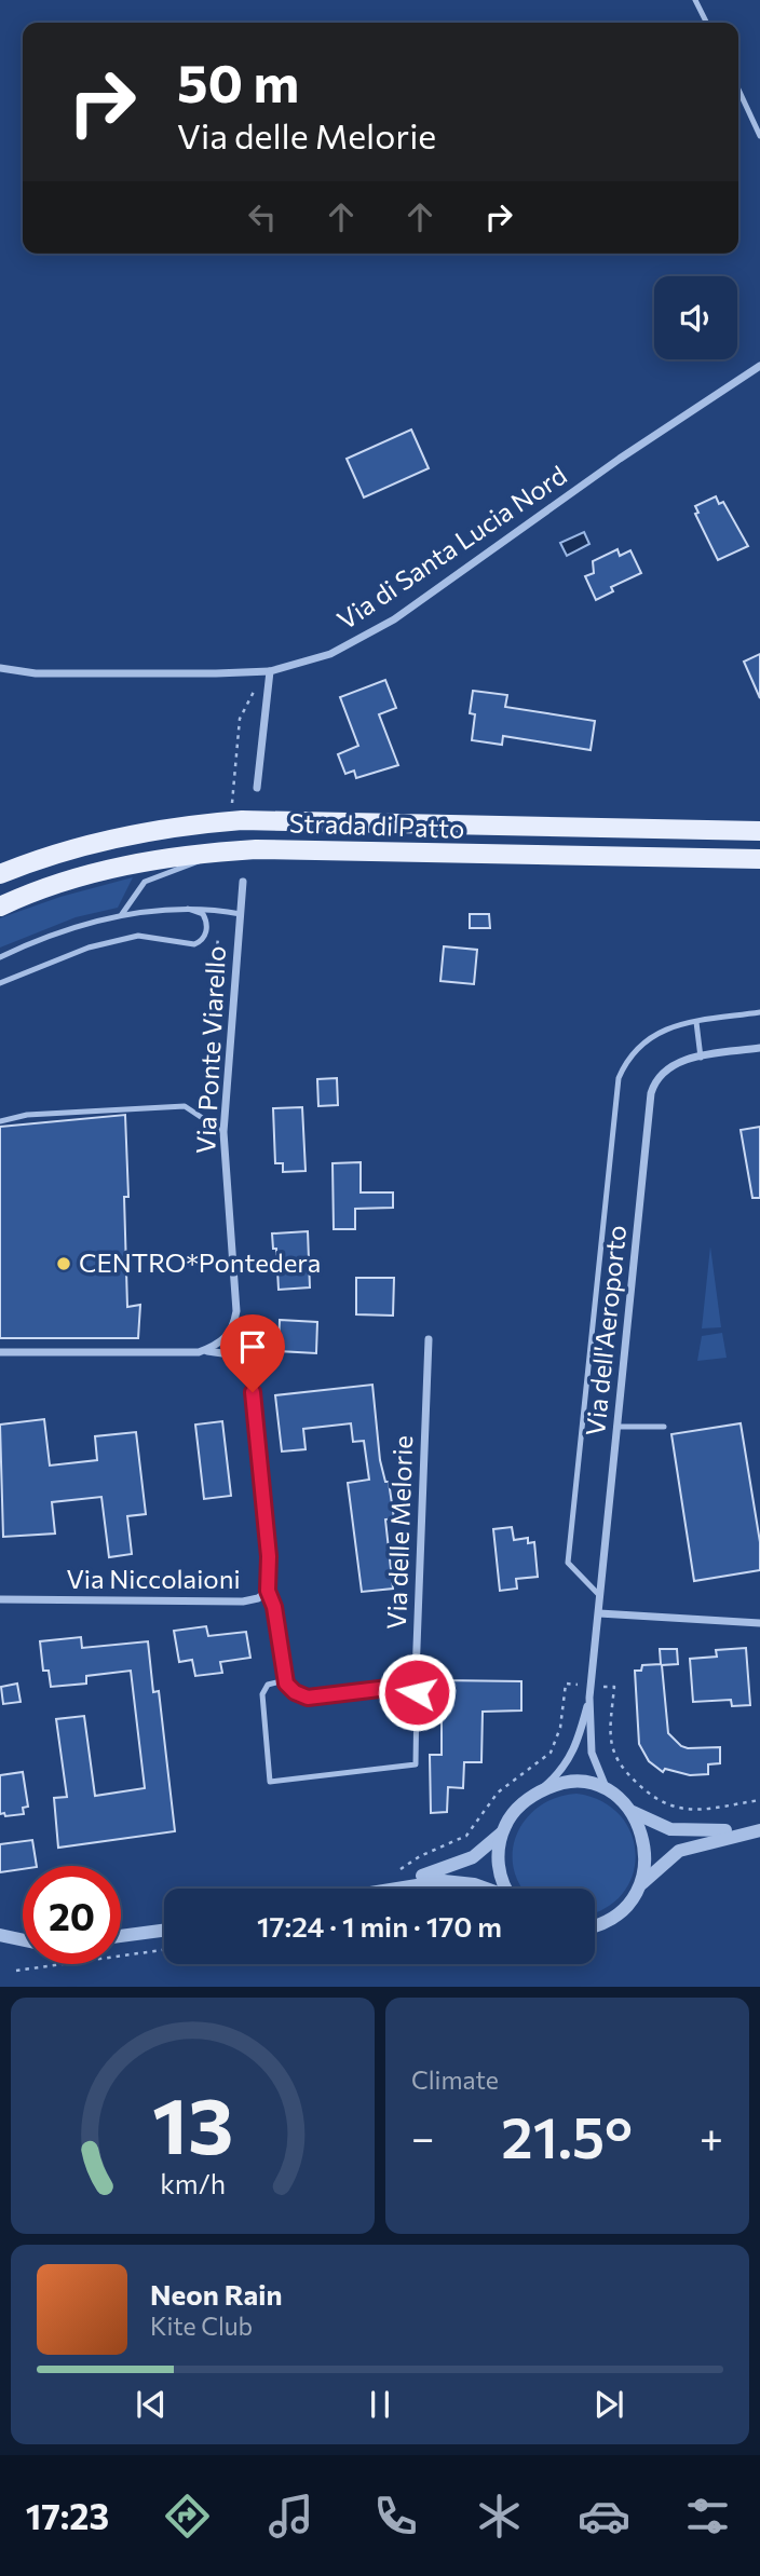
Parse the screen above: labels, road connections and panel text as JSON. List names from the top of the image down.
{
  "streets": {
    "main road": ["Strada di Patto"],
    "street": [
      "Via di Santa Lucia Nord",
      "Via Ponte Viarello",
      "Via dell'Aeroporto",
      "Via delle Melorie",
      "Via Niccolaioni"
    ]
  },
  "crossings": [
    ["Via Ponte Viarello", "Via Niccolaioni"]
  ],
  "places": ["CENTRO*Pontedera"],
  "page": {
    "turn": ["50 m", "Via delle Melorie"],
    "limit": "20",
    "trip": "17:24 · 1 min · 170 m",
    "tile": "Climate",
    "heat": ["−", "21.5°", "+"],
    "song": ["Neon Rain", "Kite Club"],
    "tabs": "17:23",
    "gauge": ["13", "km/h"]
  }
}
